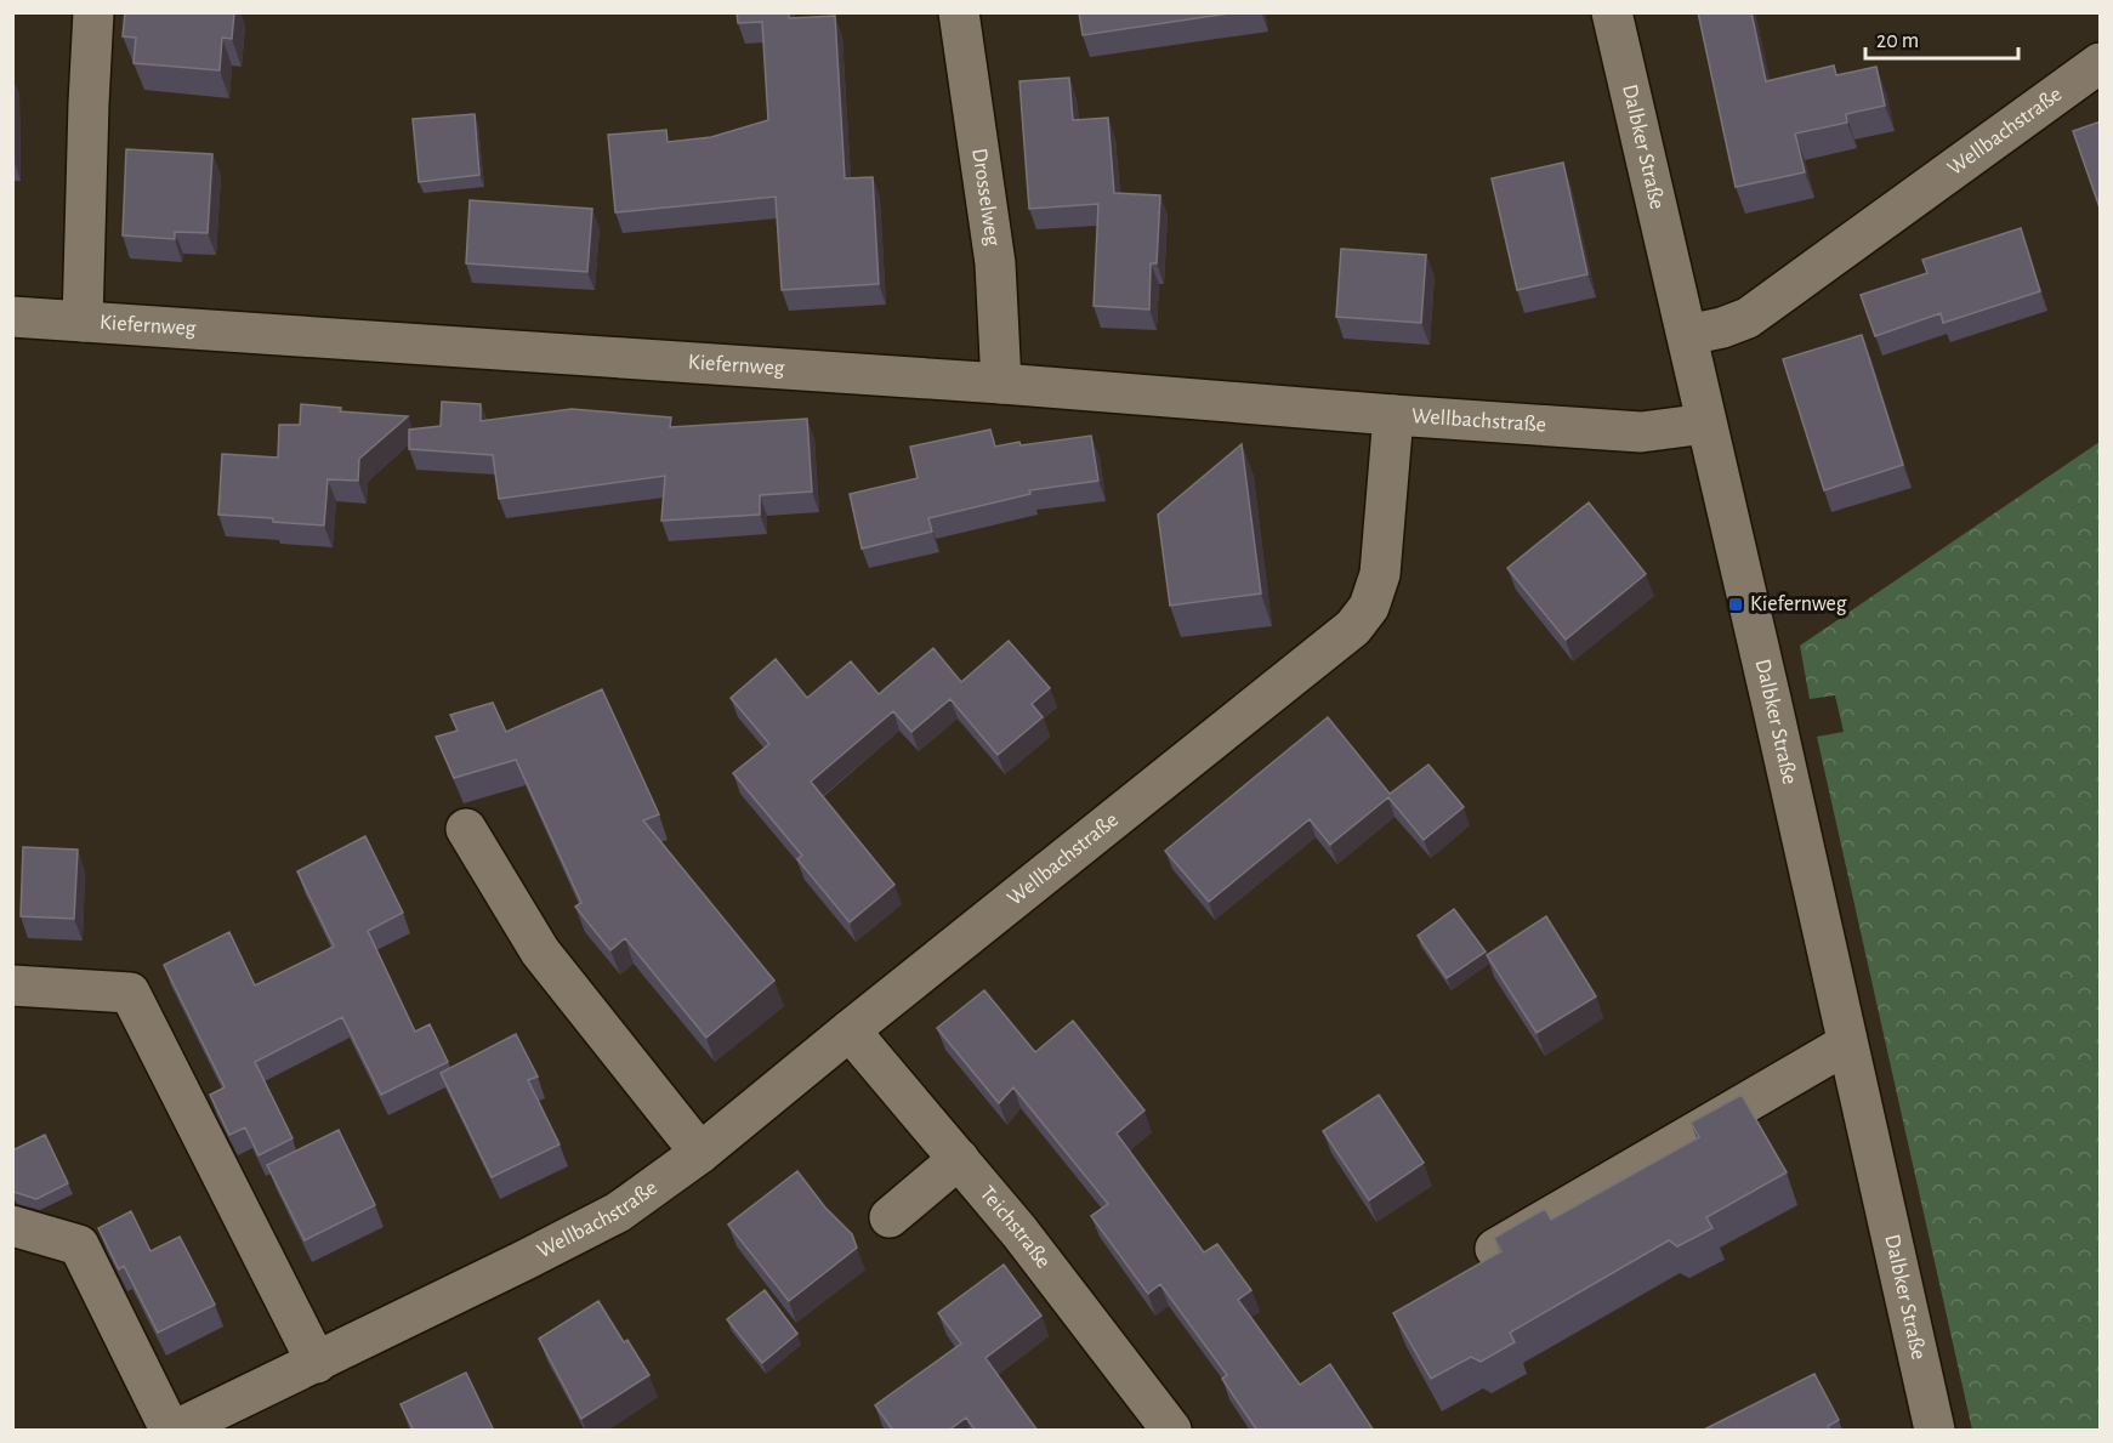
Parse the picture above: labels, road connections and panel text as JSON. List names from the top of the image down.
{
  "streets": {
    "street": [
      "Wellbachstraße",
      "Dalbker Straße",
      "Drosselweg",
      "Kiefernweg",
      "Teichstraße"
    ]
  },
  "crossings": [
    ["Wellbachstraße", "Dalbker Straße"],
    ["Wellbachstraße", "Kiefernweg"],
    ["Wellbachstraße", "Teichstraße"],
    ["Drosselweg", "Kiefernweg"]
  ],
  "places": {
    "transit": ["Kiefernweg"]
  },
  "scale_bar": "20 m"
}
